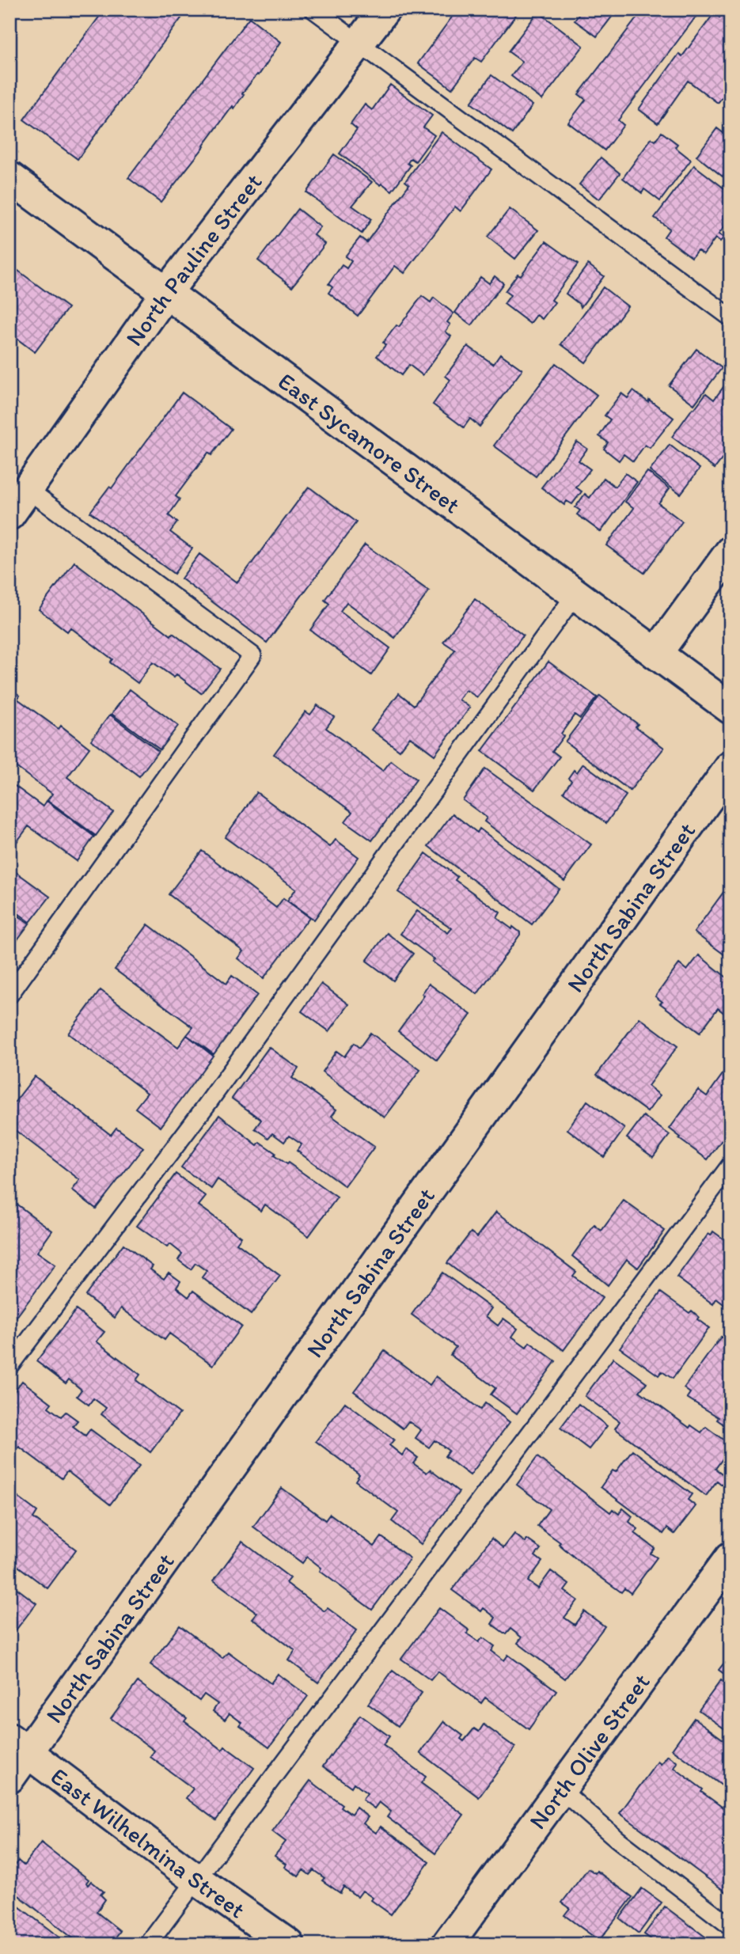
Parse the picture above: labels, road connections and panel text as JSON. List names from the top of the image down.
{
  "streets": {
    "street": [
      "North Pauline Street",
      "East Sycamore Street",
      "North Sabina Street",
      "North Olive Street",
      "East Wilhelmina Street"
    ]
  },
  "crossings": [
    ["North Pauline Street", "East Sycamore Street"],
    ["North Sabina Street", "East Wilhelmina Street"]
  ]
}
